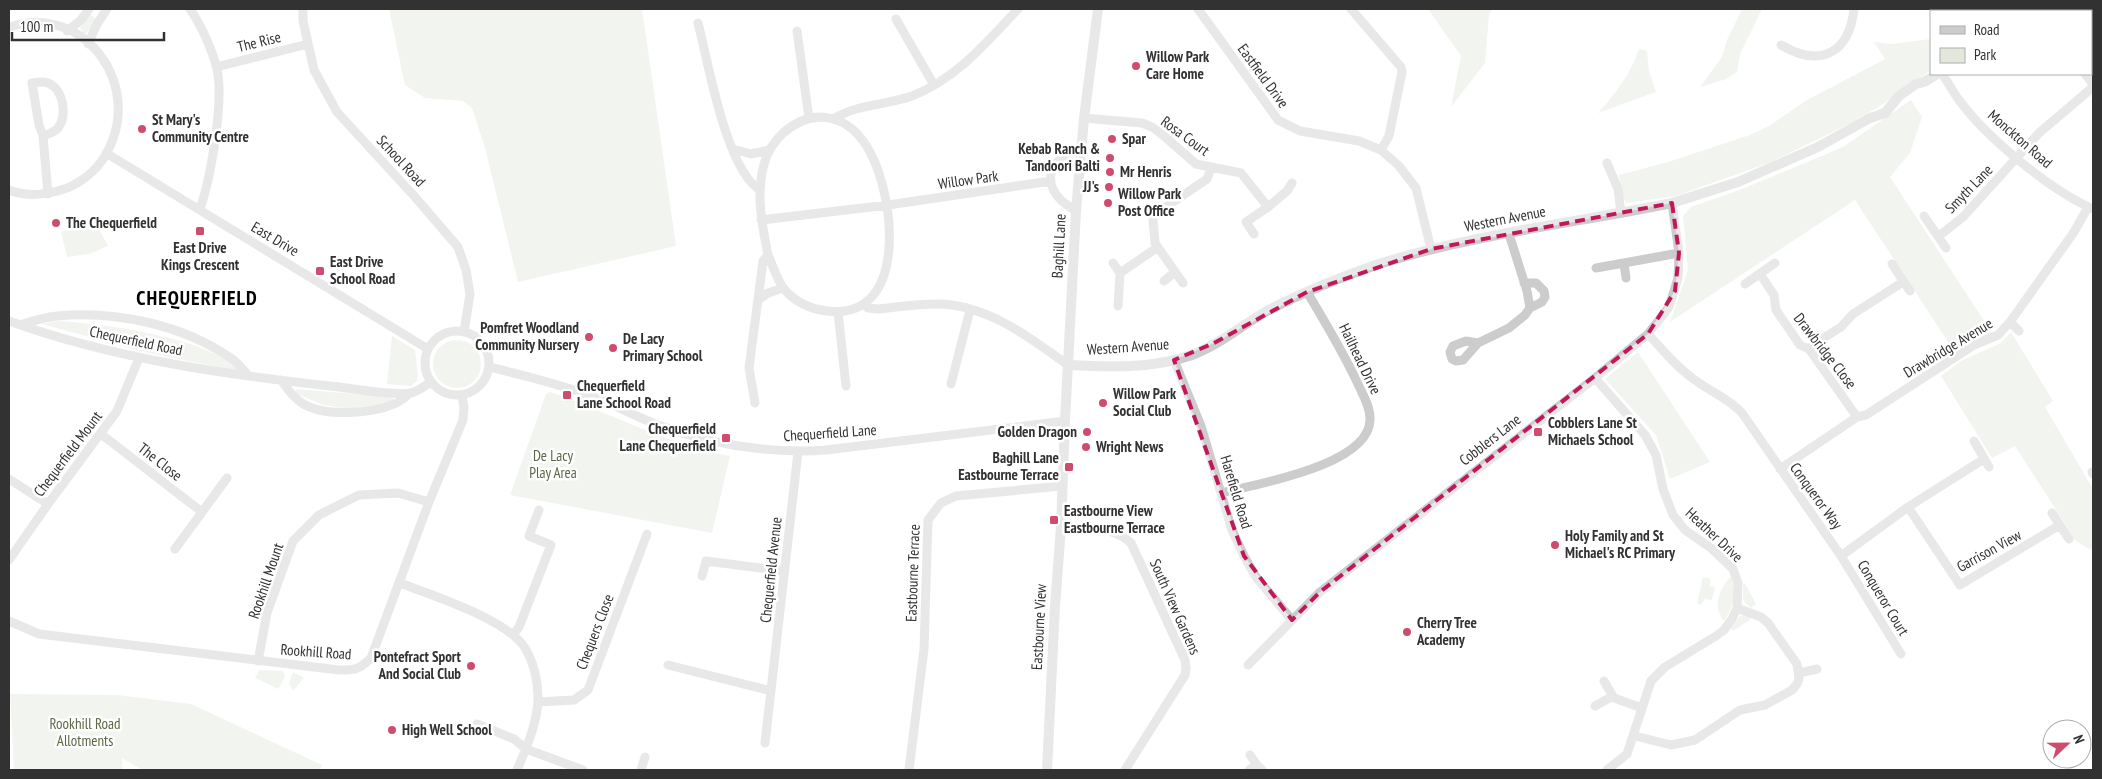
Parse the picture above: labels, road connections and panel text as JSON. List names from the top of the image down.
{
  "streets": {
    "street": [
      "The Rise",
      "Eastfield Drive",
      "Rosa Court",
      "Monckton Road",
      "School Road",
      "Willow Park",
      "Smyth Lane",
      "Western Avenue",
      "East Drive",
      "Baghill Lane",
      "Chequerfield Road",
      "Drawbridge Avenue",
      "Drawbridge Close",
      "Hailhead Drive",
      "Chequerfield Lane",
      "Cobblers Lane",
      "Chequerfield Mount",
      "The Close",
      "Harefield Road",
      "Conqueror Way",
      "Heather Drive",
      "Garrison View",
      "Chequerfield Avenue",
      "Eastbourne Terrace",
      "Rookhill Mount",
      "Conqueror Court",
      "South View Gardens",
      "Eastbourne View",
      "Chequers Close",
      "Rookhill Road"
    ]
  },
  "crossings": [
    ["The Rise", "School Road"],
    ["Eastfield Drive", "Western Avenue"],
    ["Rosa Court", "Baghill Lane"],
    ["Monckton Road", "Smyth Lane"],
    ["Monckton Road", "Drawbridge Avenue"],
    ["School Road", "East Drive"],
    ["School Road", "Chequerfield Lane"],
    ["School Road", "Rookhill Road"],
    ["Western Avenue", "Baghill Lane"],
    ["Western Avenue", "Hailhead Drive"],
    ["Western Avenue", "Cobblers Lane"],
    ["Western Avenue", "Harefield Road"],
    ["East Drive", "Chequerfield Lane"],
    ["East Drive", "Rookhill Road"],
    ["Baghill Lane", "Chequerfield Lane"],
    ["Baghill Lane", "Eastbourne Terrace"],
    ["Baghill Lane", "Eastbourne View"],
    ["Chequerfield Road", "Chequerfield Mount"],
    ["Drawbridge Avenue", "Drawbridge Close"],
    ["Drawbridge Avenue", "Conqueror Way"],
    ["Hailhead Drive", "Harefield Road"],
    ["Chequerfield Lane", "Chequerfield Avenue"],
    ["Chequerfield Lane", "Rookhill Road"],
    ["Cobblers Lane", "Harefield Road"],
    ["Cobblers Lane", "Conqueror Way"],
    ["Cobblers Lane", "Heather Drive"],
    ["Chequerfield Mount", "The Close"],
    ["Conqueror Way", "Conqueror Court"],
    ["Eastbourne Terrace", "Eastbourne View"],
    ["Rookhill Mount", "Rookhill Road"],
    ["South View Gardens", "Eastbourne View"]
  ],
  "districts": ["CHEQUERFIELD"],
  "parks": ["De Lacy Play Area", "Rookhill Road Allotments"],
  "places": {
    "other": [
      "Willow Park Care Home",
      "St Mary's Community Centre",
      "Spar",
      "Kebab Ranch & Tandoori Balti",
      "Mr Henris",
      "JJ's",
      "Willow Park Post Office",
      "The Chequerfield",
      "Pomfret Woodland Community Nursery",
      "De Lacy Primary School",
      "Willow Park Social Club",
      "Golden Dragon",
      "Wright News",
      "Holy Family and St Michael's RC Primary",
      "Cherry Tree Academy",
      "Pontefract Sport And Social Club",
      "High Well School"
    ],
    "transit": [
      "East Drive Kings Crescent",
      "East Drive School Road",
      "Chequerfield Lane School Road",
      "Cobblers Lane St Michaels School",
      "Chequerfield Lane Chequerfield",
      "Baghill Lane Eastbourne Terrace",
      "Eastbourne View Eastbourne Terrace"
    ]
  },
  "legend": ["Road", "Park"],
  "scale_bar": "100 m",
  "north": "right"
}
